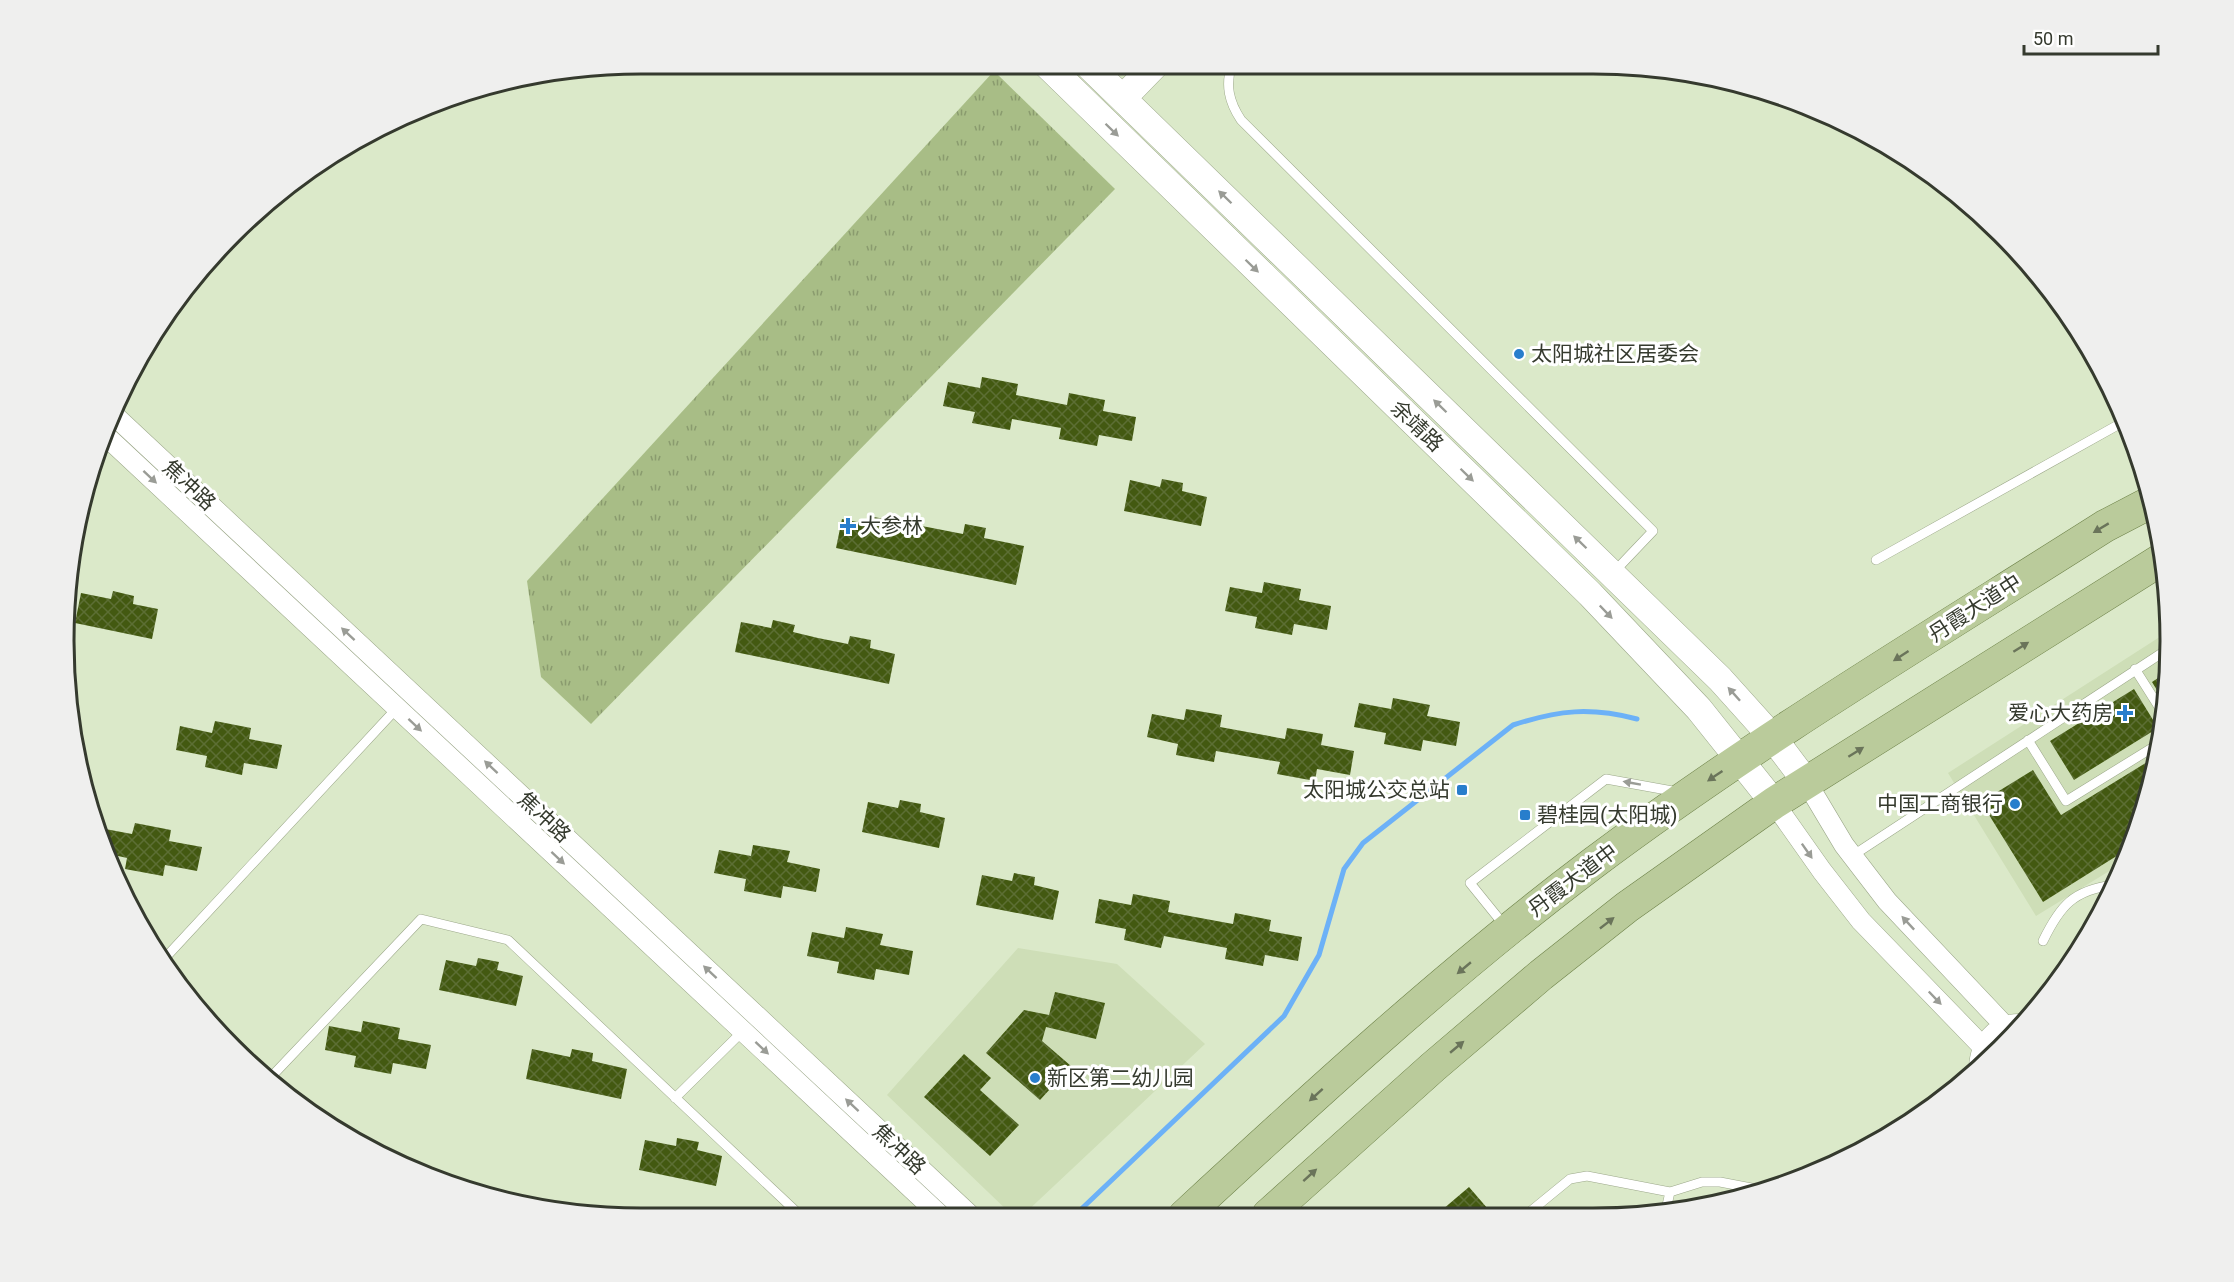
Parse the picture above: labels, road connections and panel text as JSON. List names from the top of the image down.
{
  "streets": {
    "main road": ["余靖路", "丹霞大道中"],
    "street": ["焦冲路"]
  },
  "crossings": [
    ["余靖路", "丹霞大道中"]
  ],
  "places": {
    "other": ["太阳城社区居委会", "中国工商银行", "新区第二幼儿园"],
    "health": ["大参林", "爱心大药房"],
    "transit": ["太阳城公交总站", "碧桂园(太阳城)"]
  },
  "scale_bar": "50 m"
}
